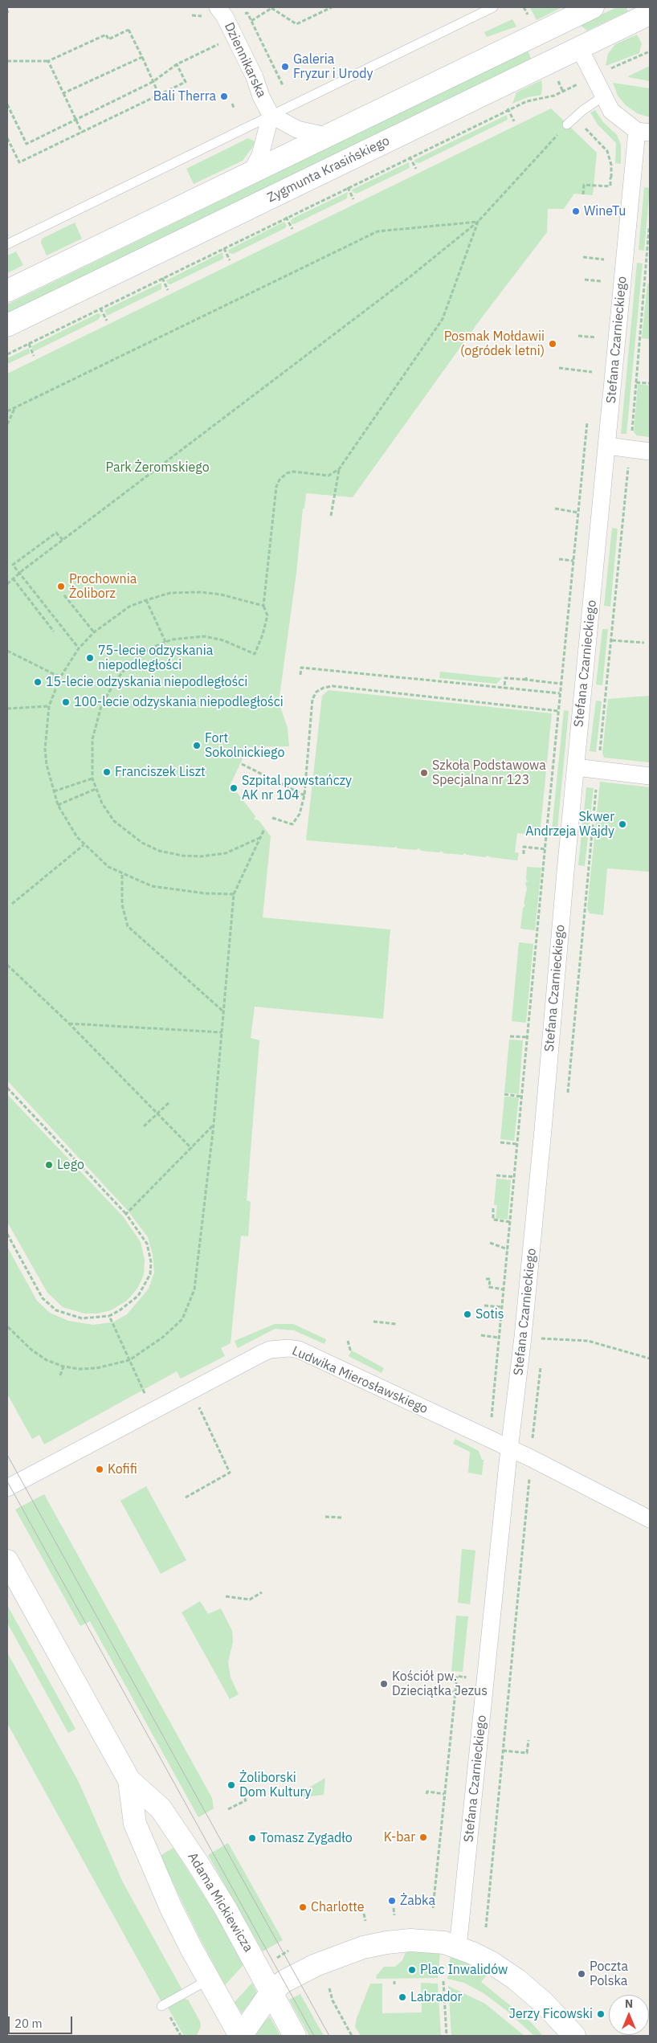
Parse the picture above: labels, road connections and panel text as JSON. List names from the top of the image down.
{
  "streets": {
    "main road": ["Zygmunta Krasińskiego", "Adama Mickiewicza"],
    "street": ["Dziennikarska", "Stefana Czarnieckiego", "Ludwika Mierosławskiego"]
  },
  "crossings": [
    ["Zygmunta Krasińskiego", "Stefana Czarnieckiego"],
    ["Stefana Czarnieckiego", "Ludwika Mierosławskiego"]
  ],
  "parks": ["Park Żeromskiego"],
  "places": [
    "Galeria Fryzur i Urody",
    "Bali Therra",
    "WineTu",
    "Posmak Mołdawii (ogródek letni)",
    "Prochownia Żoliborz",
    "75-lecie odzyskania niepodległości",
    "15-lecie odzyskania niepodległości",
    "100-lecie odzyskania niepodległości",
    "Fort Sokolnickiego",
    "Franciszek Liszt",
    "Szkoła Podstawowa Specjalna nr 123",
    "Szpital powstańczy AK nr 104",
    "Skwer Andrzeja Wajdy",
    "Lego",
    "Sotis",
    "Kofifi",
    "Kościół pw. Dzieciątka Jezus",
    "Żoliborski Dom Kultury",
    "K-bar",
    "Tomasz Zygadło",
    "Żabka",
    "Charlotte",
    "Plac Inwalidów",
    "Poczta Polska",
    "Labrador",
    "Jerzy Ficowski"
  ],
  "scale_bar": "20 m",
  "north": "top"
}
